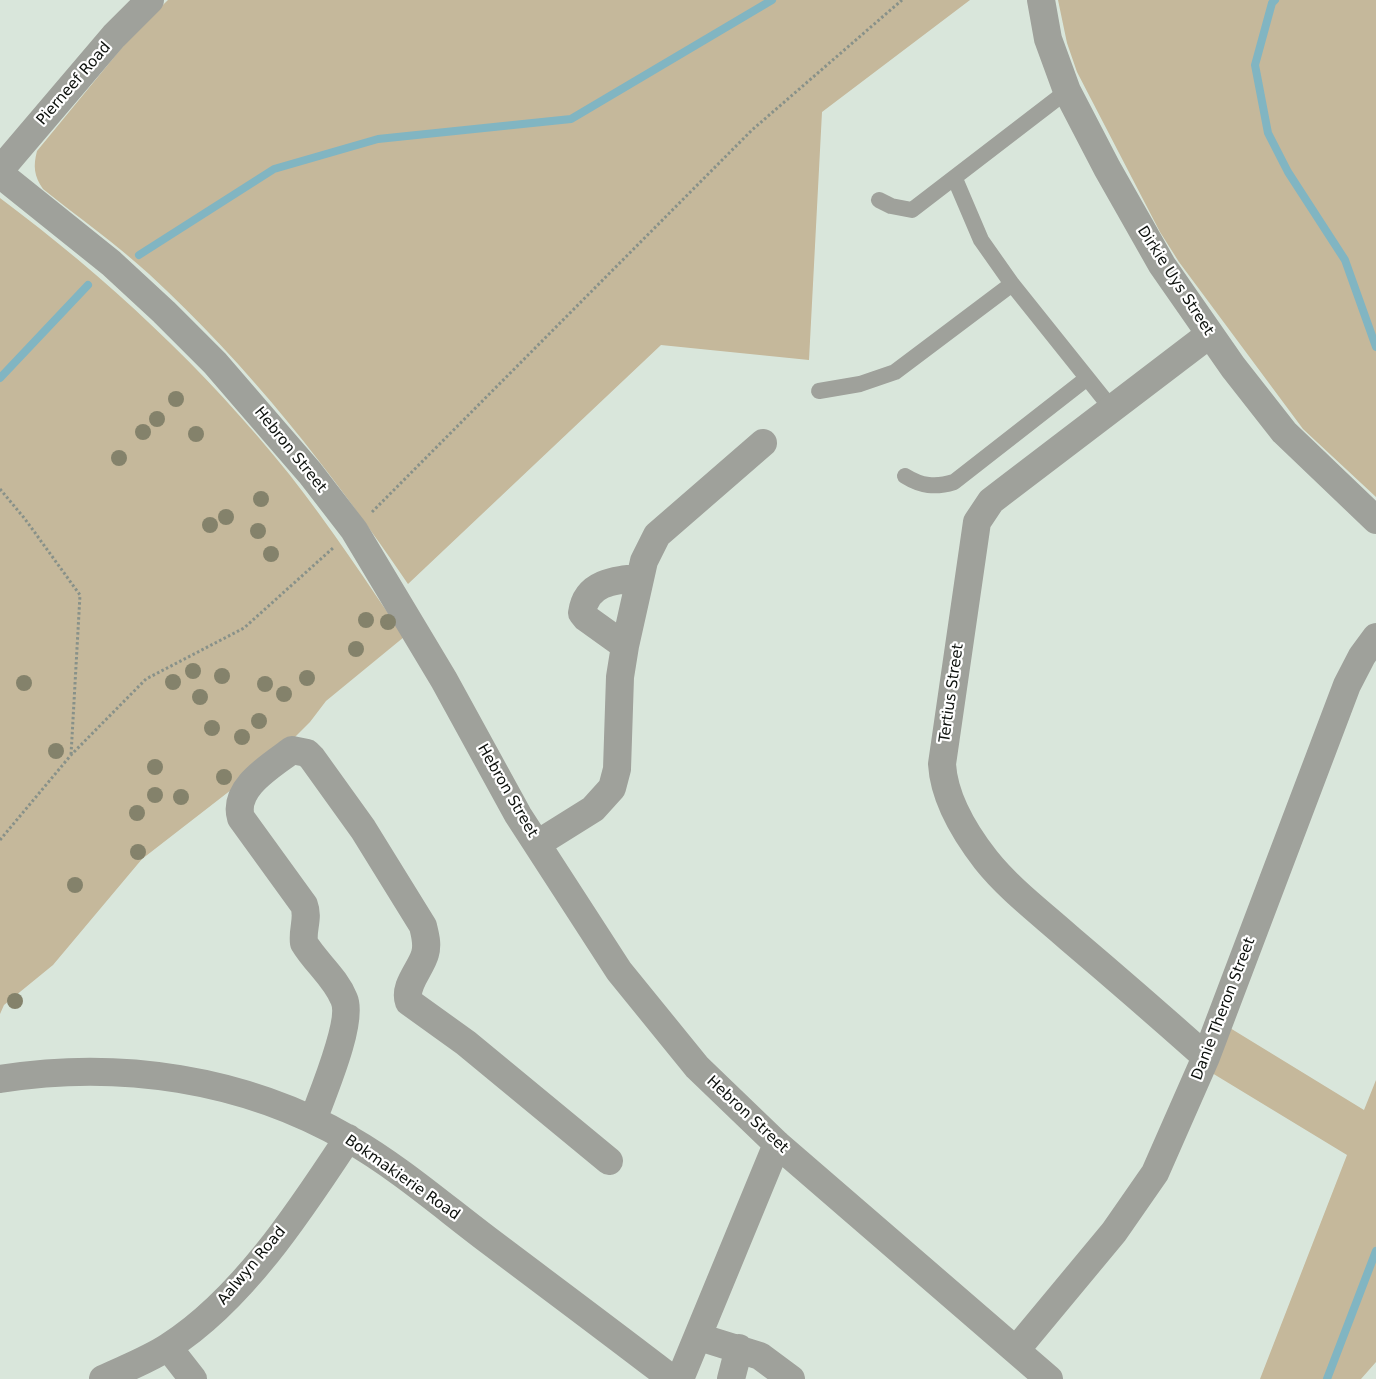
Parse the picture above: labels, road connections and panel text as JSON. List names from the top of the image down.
{
  "streets": {
    "street": [
      "Pierneef Road",
      "Dirkie Uys Street",
      "Hebron Street",
      "Tertius Street",
      "Danie Theron Street",
      "Bokmakierie Road",
      "Aalwyn Road"
    ]
  },
  "crossings": [
    ["Pierneef Road", "Hebron Street"],
    ["Dirkie Uys Street", "Tertius Street"],
    ["Hebron Street", "Danie Theron Street"],
    ["Tertius Street", "Danie Theron Street"],
    ["Bokmakierie Road", "Aalwyn Road"]
  ]
}
